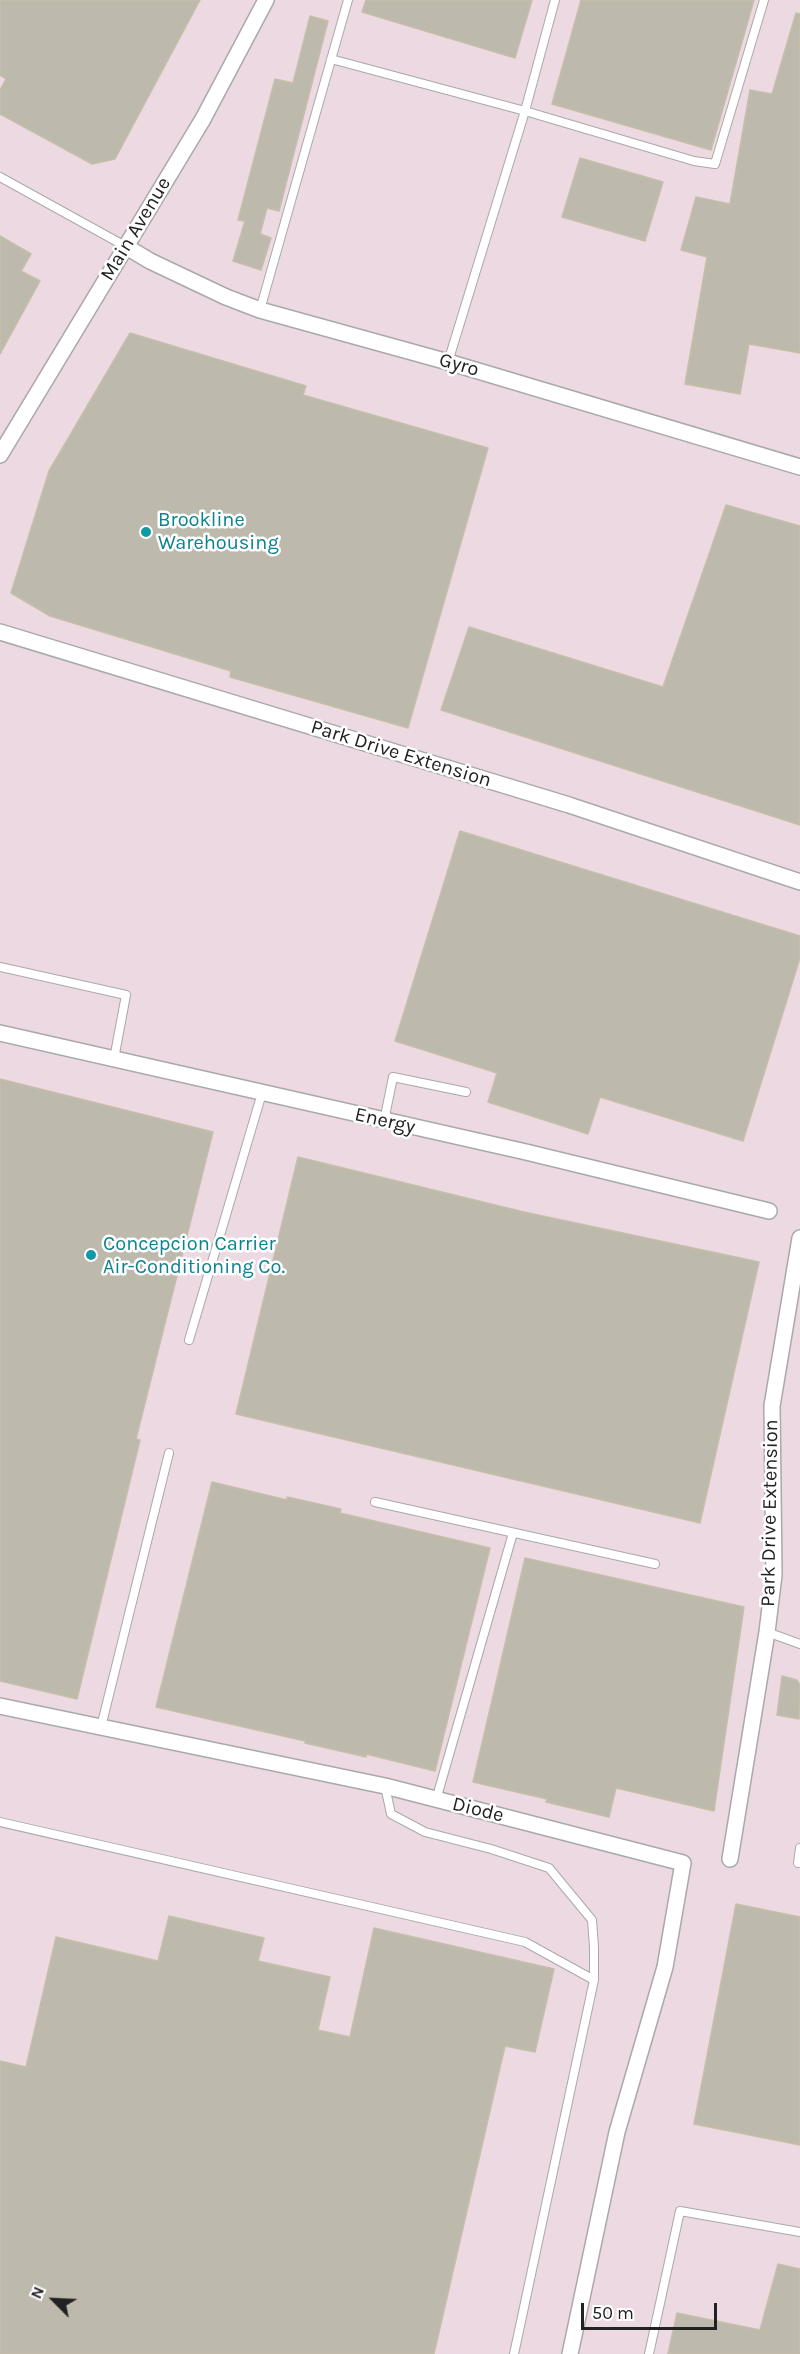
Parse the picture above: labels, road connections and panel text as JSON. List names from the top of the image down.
{
  "streets": {
    "street": [
      "Main Avenue",
      "Gyro",
      "Park Drive Extension",
      "Energy",
      "Diode"
    ]
  },
  "crossings": [
    ["Main Avenue", "Gyro"]
  ],
  "places": ["Brookline Warehousing", "Concepcion Carrier Air-Conditioning Co."],
  "scale_bar": "50 m",
  "north": "top left"
}
